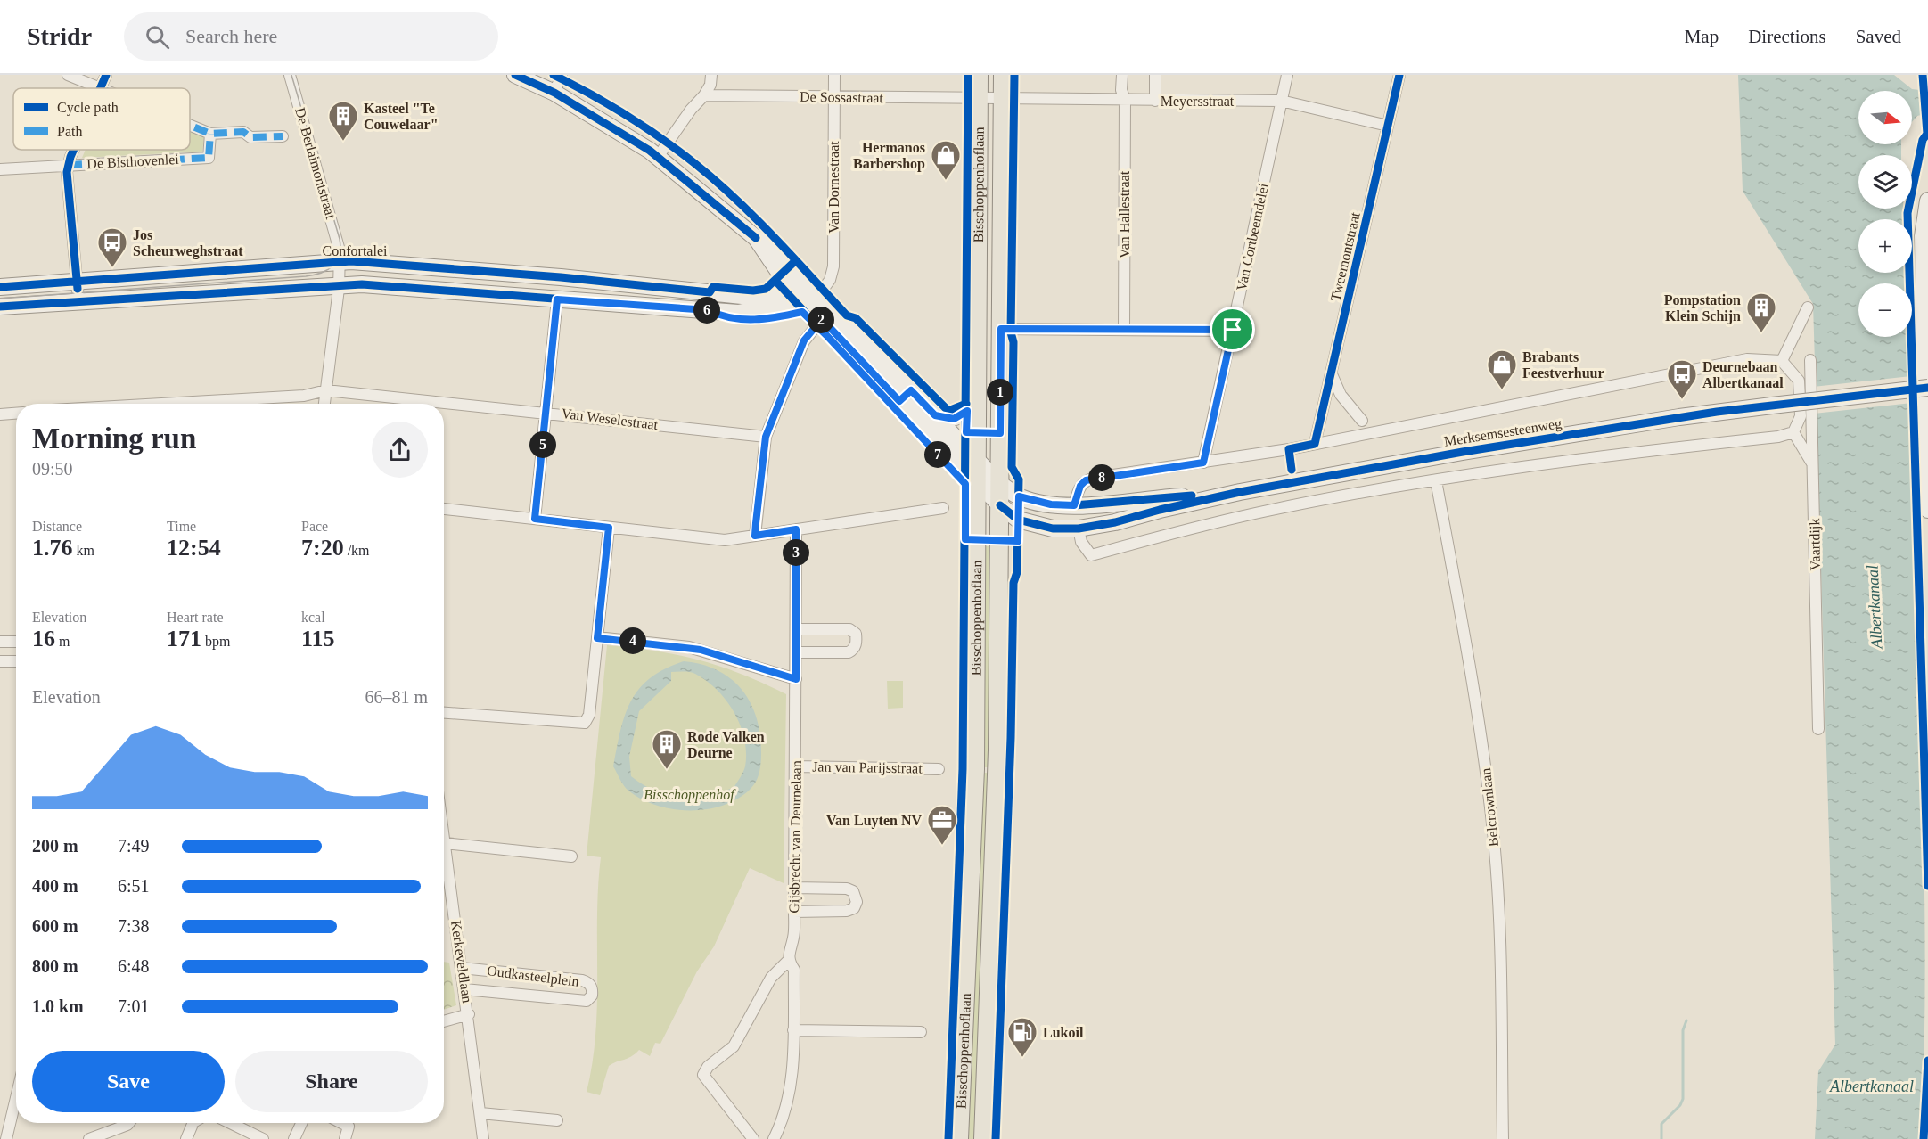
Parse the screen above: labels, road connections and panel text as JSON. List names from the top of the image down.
{
  "streets": {
    "main road": ["Bisschoppenhoflaan"],
    "street": [
      "De Sossastraat",
      "Meyersstraat",
      "De Bisthovenlei",
      "De Berlaimontstraat",
      "Van Dornestraat",
      "Van Hallestraat",
      "Van Cortbeemdelei",
      "Confortalei",
      "Tweemontstraat",
      "Van Weselestraat",
      "Merksemsesteenweg",
      "Vaartdijk",
      "Jan van Parijsstraat",
      "Belcrownlaan",
      "Gijsbrecht van Deurnelaan",
      "Kerkeveldlaan",
      "Oudkasteelplein"
    ]
  },
  "crossings": [
    ["De Sossastraat", "Bisschoppenhoflaan"],
    ["De Sossastraat", "Van Dornestraat"],
    ["Meyersstraat", "Bisschoppenhoflaan"],
    ["Meyersstraat", "Van Hallestraat"],
    ["Meyersstraat", "Van Cortbeemdelei"],
    ["Meyersstraat", "Tweemontstraat"],
    ["De Berlaimontstraat", "Confortalei"],
    ["De Berlaimontstraat", "Van Weselestraat"],
    ["Bisschoppenhoflaan", "Merksemsesteenweg"],
    ["Van Dornestraat", "Confortalei"],
    ["Van Cortbeemdelei", "Merksemsesteenweg"],
    ["Tweemontstraat", "Merksemsesteenweg"],
    ["Jan van Parijsstraat", "Gijsbrecht van Deurnelaan"],
    ["Kerkeveldlaan", "Oudkasteelplein"]
  ],
  "water": ["Albertkanaal"],
  "parks": ["Bisschoppenhof"],
  "places": {
    "building": ["Kasteel \"Te Couwelaar\"", "Pompstation Klein Schijn", "Rode Valken Deurne"],
    "shop": ["Hermanos Barbershop", "Brabants Feestverhuur"],
    "bus stop": ["Jos Scheurweghstraat", "Deurnebaan Albertkanaal"],
    "office": ["Van Luyten NV"],
    "fuel station": ["Lukoil"]
  },
  "legend": ["Cycle path", "Path"],
  "north": "right",
  "page": {
    "header": "Stridr",
    "search": "Search here",
    "nav": ["Map", "Directions", "Saved"],
    "map_buttons": ["+", "−"],
    "pins": [
      "6",
      "2",
      "1",
      "5",
      "7",
      "8",
      "3",
      "4"
    ],
    "heading": ["Morning run", "09:50"],
    "stats": [
      ["Distance", "1.76 km"],
      ["Time", "12:54"],
      ["Pace", "7:20 /km"],
      ["Elevation", "16 m"],
      ["Heart rate", "171 bpm"],
      ["kcal", "115"]
    ],
    "chart": ["Elevation", "66–81 m"],
    "list": [
      {
        "name": "200 m",
        "note": "7:49"
      },
      {
        "name": "400 m",
        "note": "6:51"
      },
      {
        "name": "600 m",
        "note": "7:38"
      },
      {
        "name": "800 m",
        "note": "6:48"
      },
      {
        "name": "1.0 km",
        "note": "7:01"
      }
    ],
    "buttons": ["Save", "Share"]
  }
}
